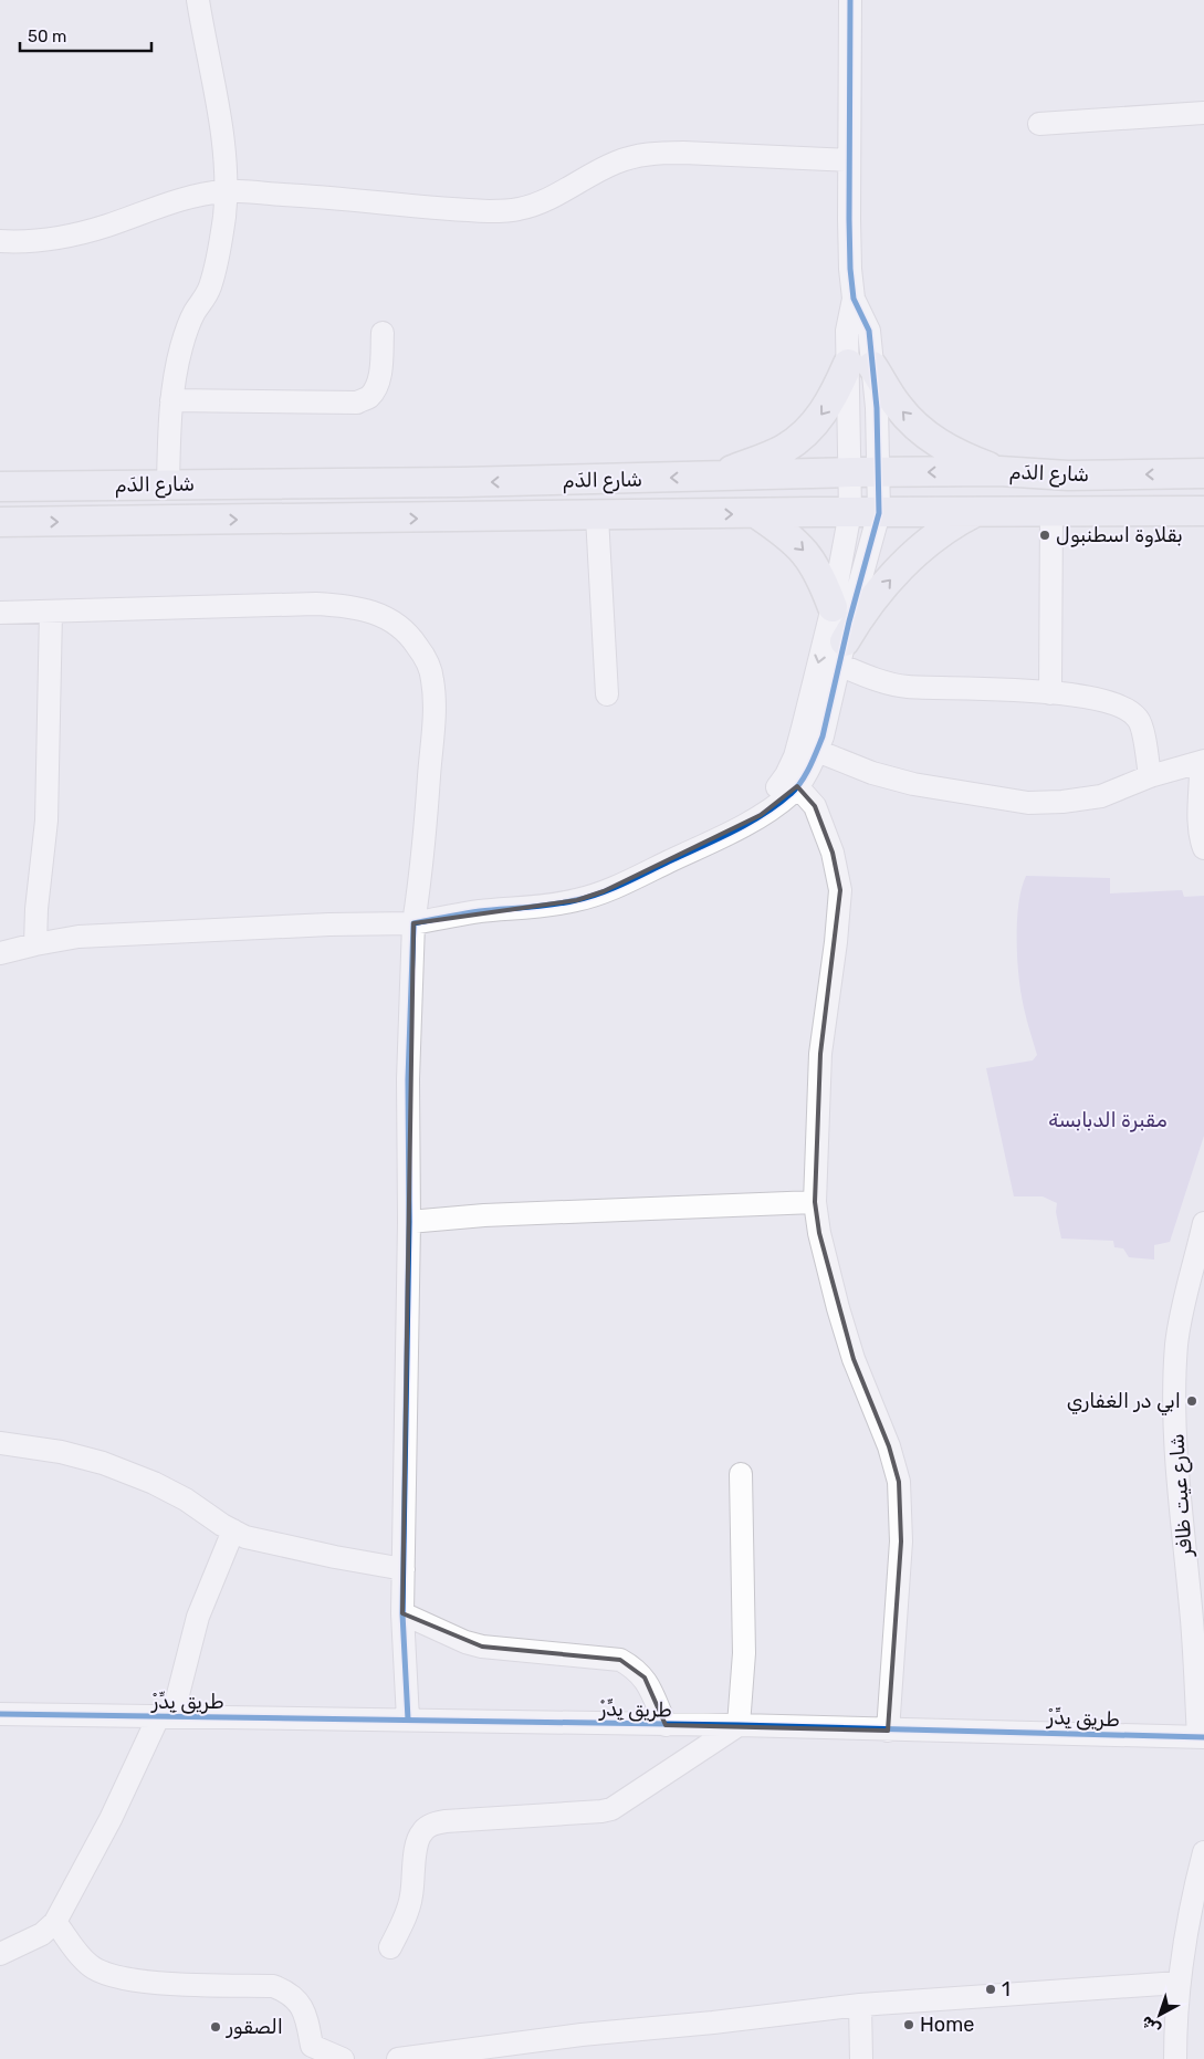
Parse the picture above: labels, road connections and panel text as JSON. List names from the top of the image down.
{
  "streets": {
    "main road": ["شارع الدَم"],
    "street": ["شارع عيت ظافر", "طريق يِدِّرْ"]
  },
  "crossings": [
    ["شارع عيت ظافر", "طريق يِدِّرْ"]
  ],
  "parks": ["مقبرة الدبابسة"],
  "places": [
    "بقلاوة اسطنبول",
    "ابي در الغفاري",
    "1",
    "Home",
    "الصقور"
  ],
  "scale_bar": "50 m",
  "north": "bottom left"
}
